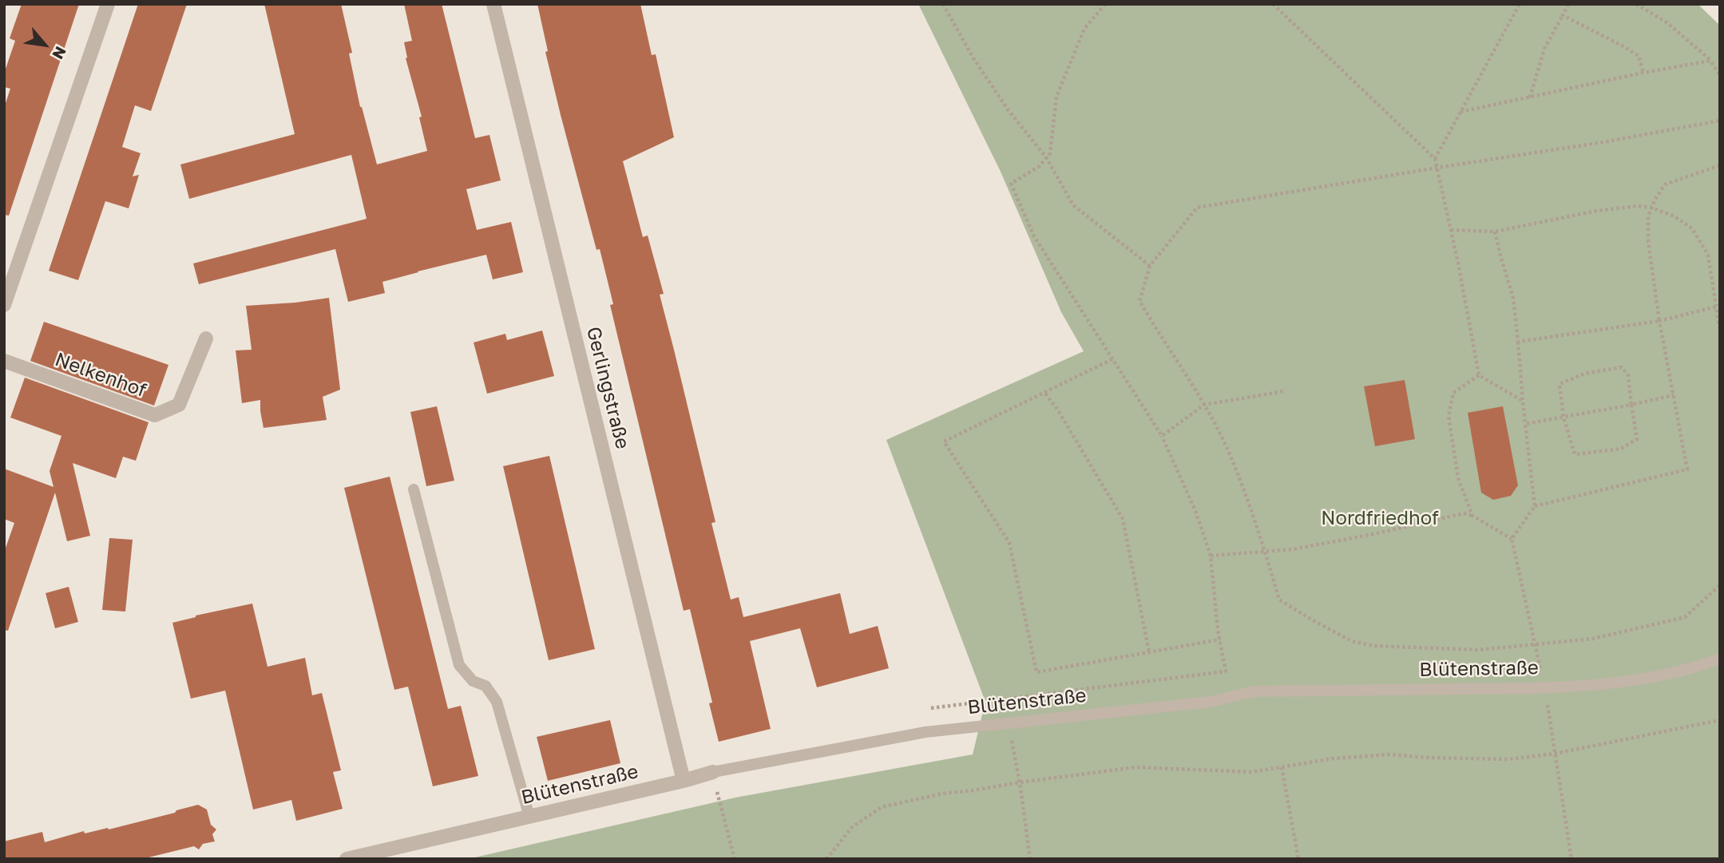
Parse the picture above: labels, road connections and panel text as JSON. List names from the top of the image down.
{
  "streets": {
    "street": ["Nelkenhof", "Gerlingstraße", "Blütenstraße"]
  },
  "crossings": [
    ["Gerlingstraße", "Blütenstraße"]
  ],
  "parks": ["Nordfriedhof"],
  "north": "bottom right"
}
